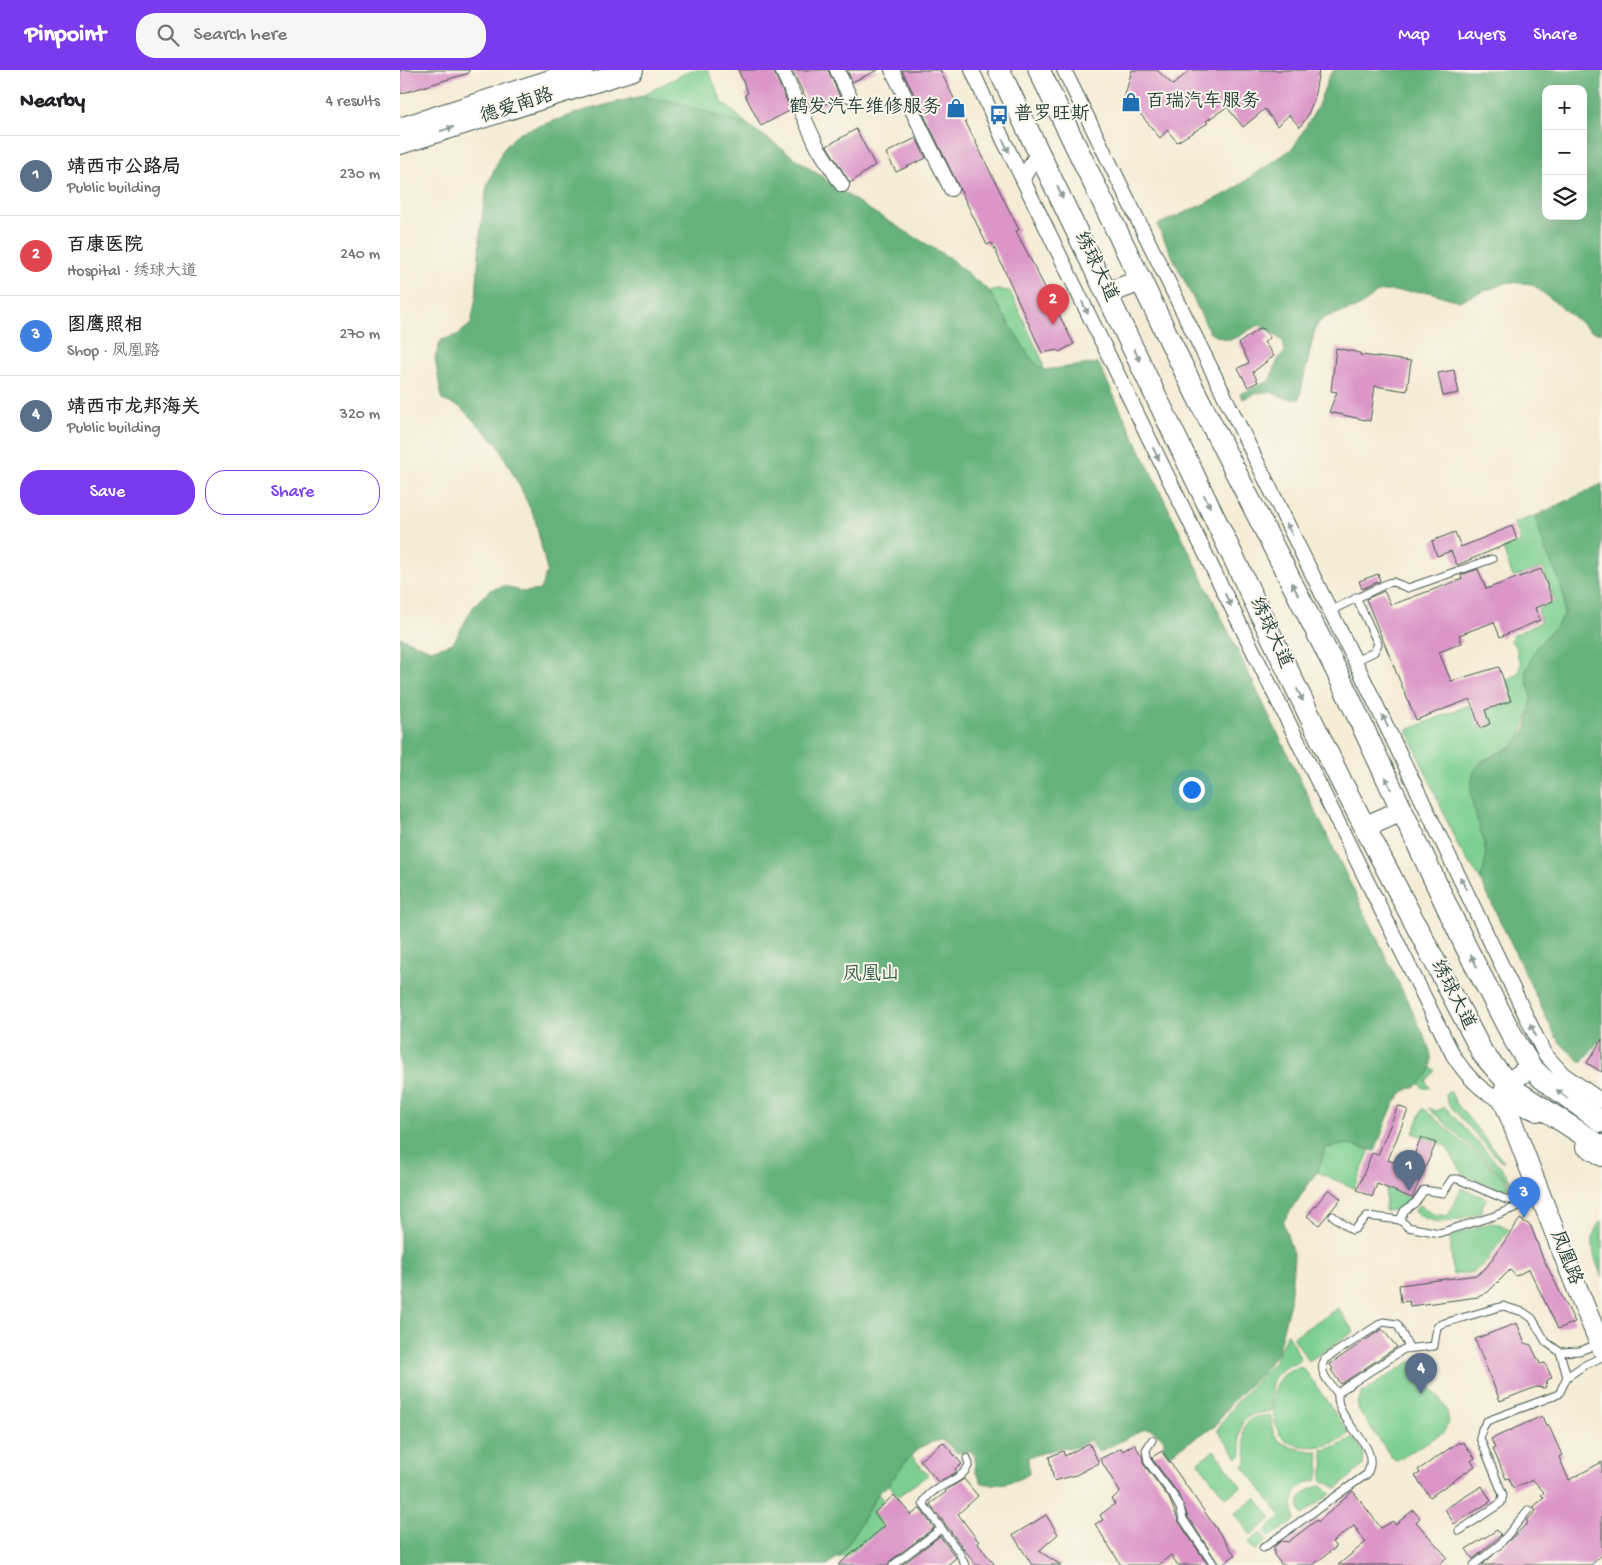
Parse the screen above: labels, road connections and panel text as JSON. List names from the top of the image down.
{
  "streets": {
    "main road": ["德爱南路", "绣球大道", "凤凰路"]
  },
  "crossings": [
    ["绣球大道", "凤凰路"]
  ],
  "parks": ["凤凰山"],
  "places": {
    "shop": ["百瑞汽车服务", "鹤发汽车维修服务"],
    "bus stop": ["普罗旺斯"]
  },
  "page": {
    "header": "Pinpoint",
    "search": "Search here",
    "nav": ["Map", "Layers", "Share"],
    "heading": ["Nearby", "4 results"],
    "map_buttons": ["+", "−"],
    "list": [
      {
        "mark": "1",
        "name": "靖西市公路局",
        "note": "Public building",
        "value": "230 m"
      },
      {
        "mark": "2",
        "name": "百康医院",
        "note": "Hospital · 绣球大道",
        "value": "240 m"
      },
      {
        "mark": "3",
        "name": "图鹰照相",
        "note": "Shop · 凤凰路",
        "value": "270 m"
      },
      {
        "mark": "4",
        "name": "靖西市龙邦海关",
        "note": "Public building",
        "value": "320 m"
      }
    ],
    "pins": [
      "2",
      "1",
      "3",
      "4"
    ],
    "buttons": ["Save", "Share"]
  }
}
